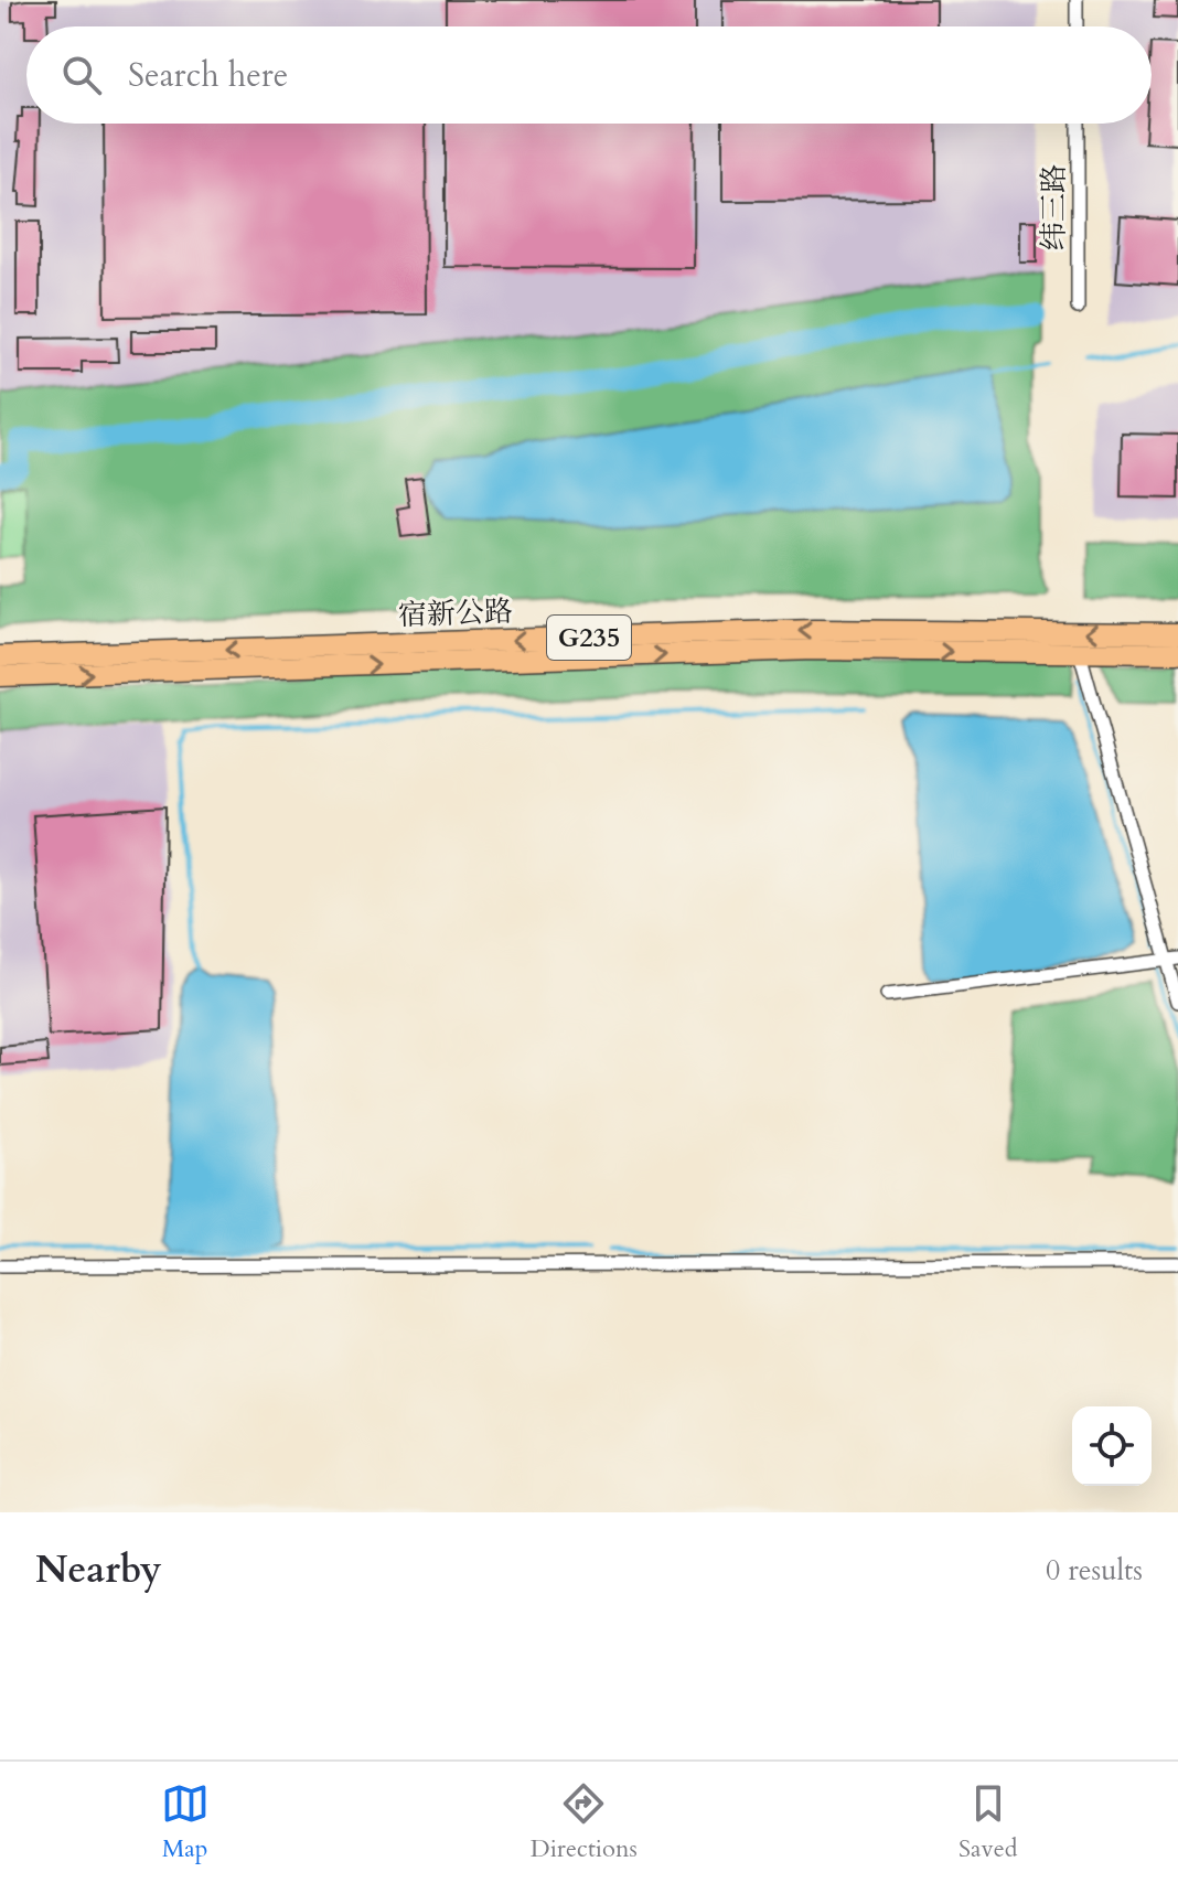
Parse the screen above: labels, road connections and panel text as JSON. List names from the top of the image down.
{
  "streets": {
    "highway": ["宿新公路", "G235"],
    "street": ["纬三路"]
  },
  "page": {
    "search": "Search here",
    "heading": ["Nearby", "0 results"],
    "nav": ["Map", "Directions", "Saved"]
  }
}
